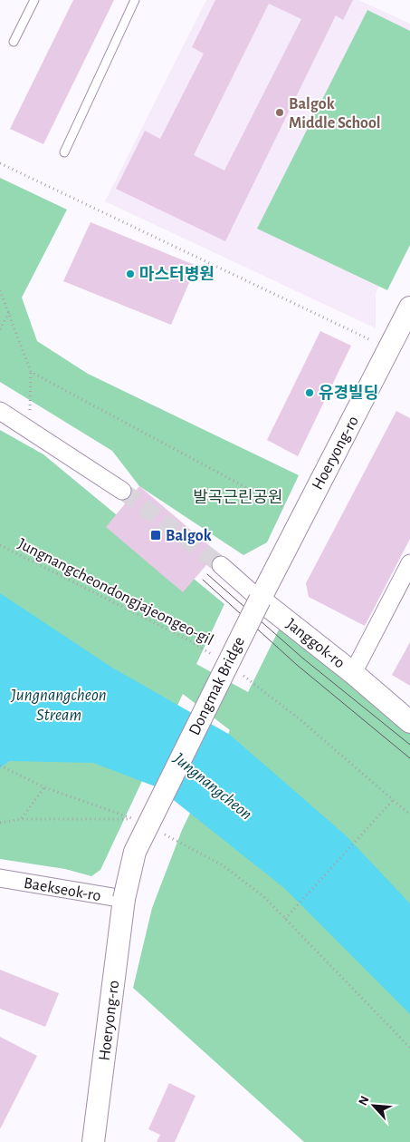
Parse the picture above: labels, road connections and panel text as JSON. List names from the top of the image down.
{
  "streets": {
    "street": [
      "Hoeryong-ro",
      "Janggok-ro",
      "Dongmak Bridge",
      "Baekseok-ro"
    ],
    "path": ["Jungnangcheondongjajeongeo-gil"]
  },
  "crossings": [
    ["Hoeryong-ro", "Janggok-ro"],
    ["Hoeryong-ro", "Dongmak Bridge"],
    ["Hoeryong-ro", "Baekseok-ro"],
    ["Janggok-ro", "Dongmak Bridge"],
    ["Dongmak Bridge", "Baekseok-ro"]
  ],
  "water": ["Jungnangcheon Stream", "Jungnangcheon"],
  "parks": ["발곡근린공원"],
  "places": {
    "other": ["Balgok Middle School", "마스터병원", "유경빌딩"],
    "transit": ["Balgok"]
  },
  "north": "top left"
}
